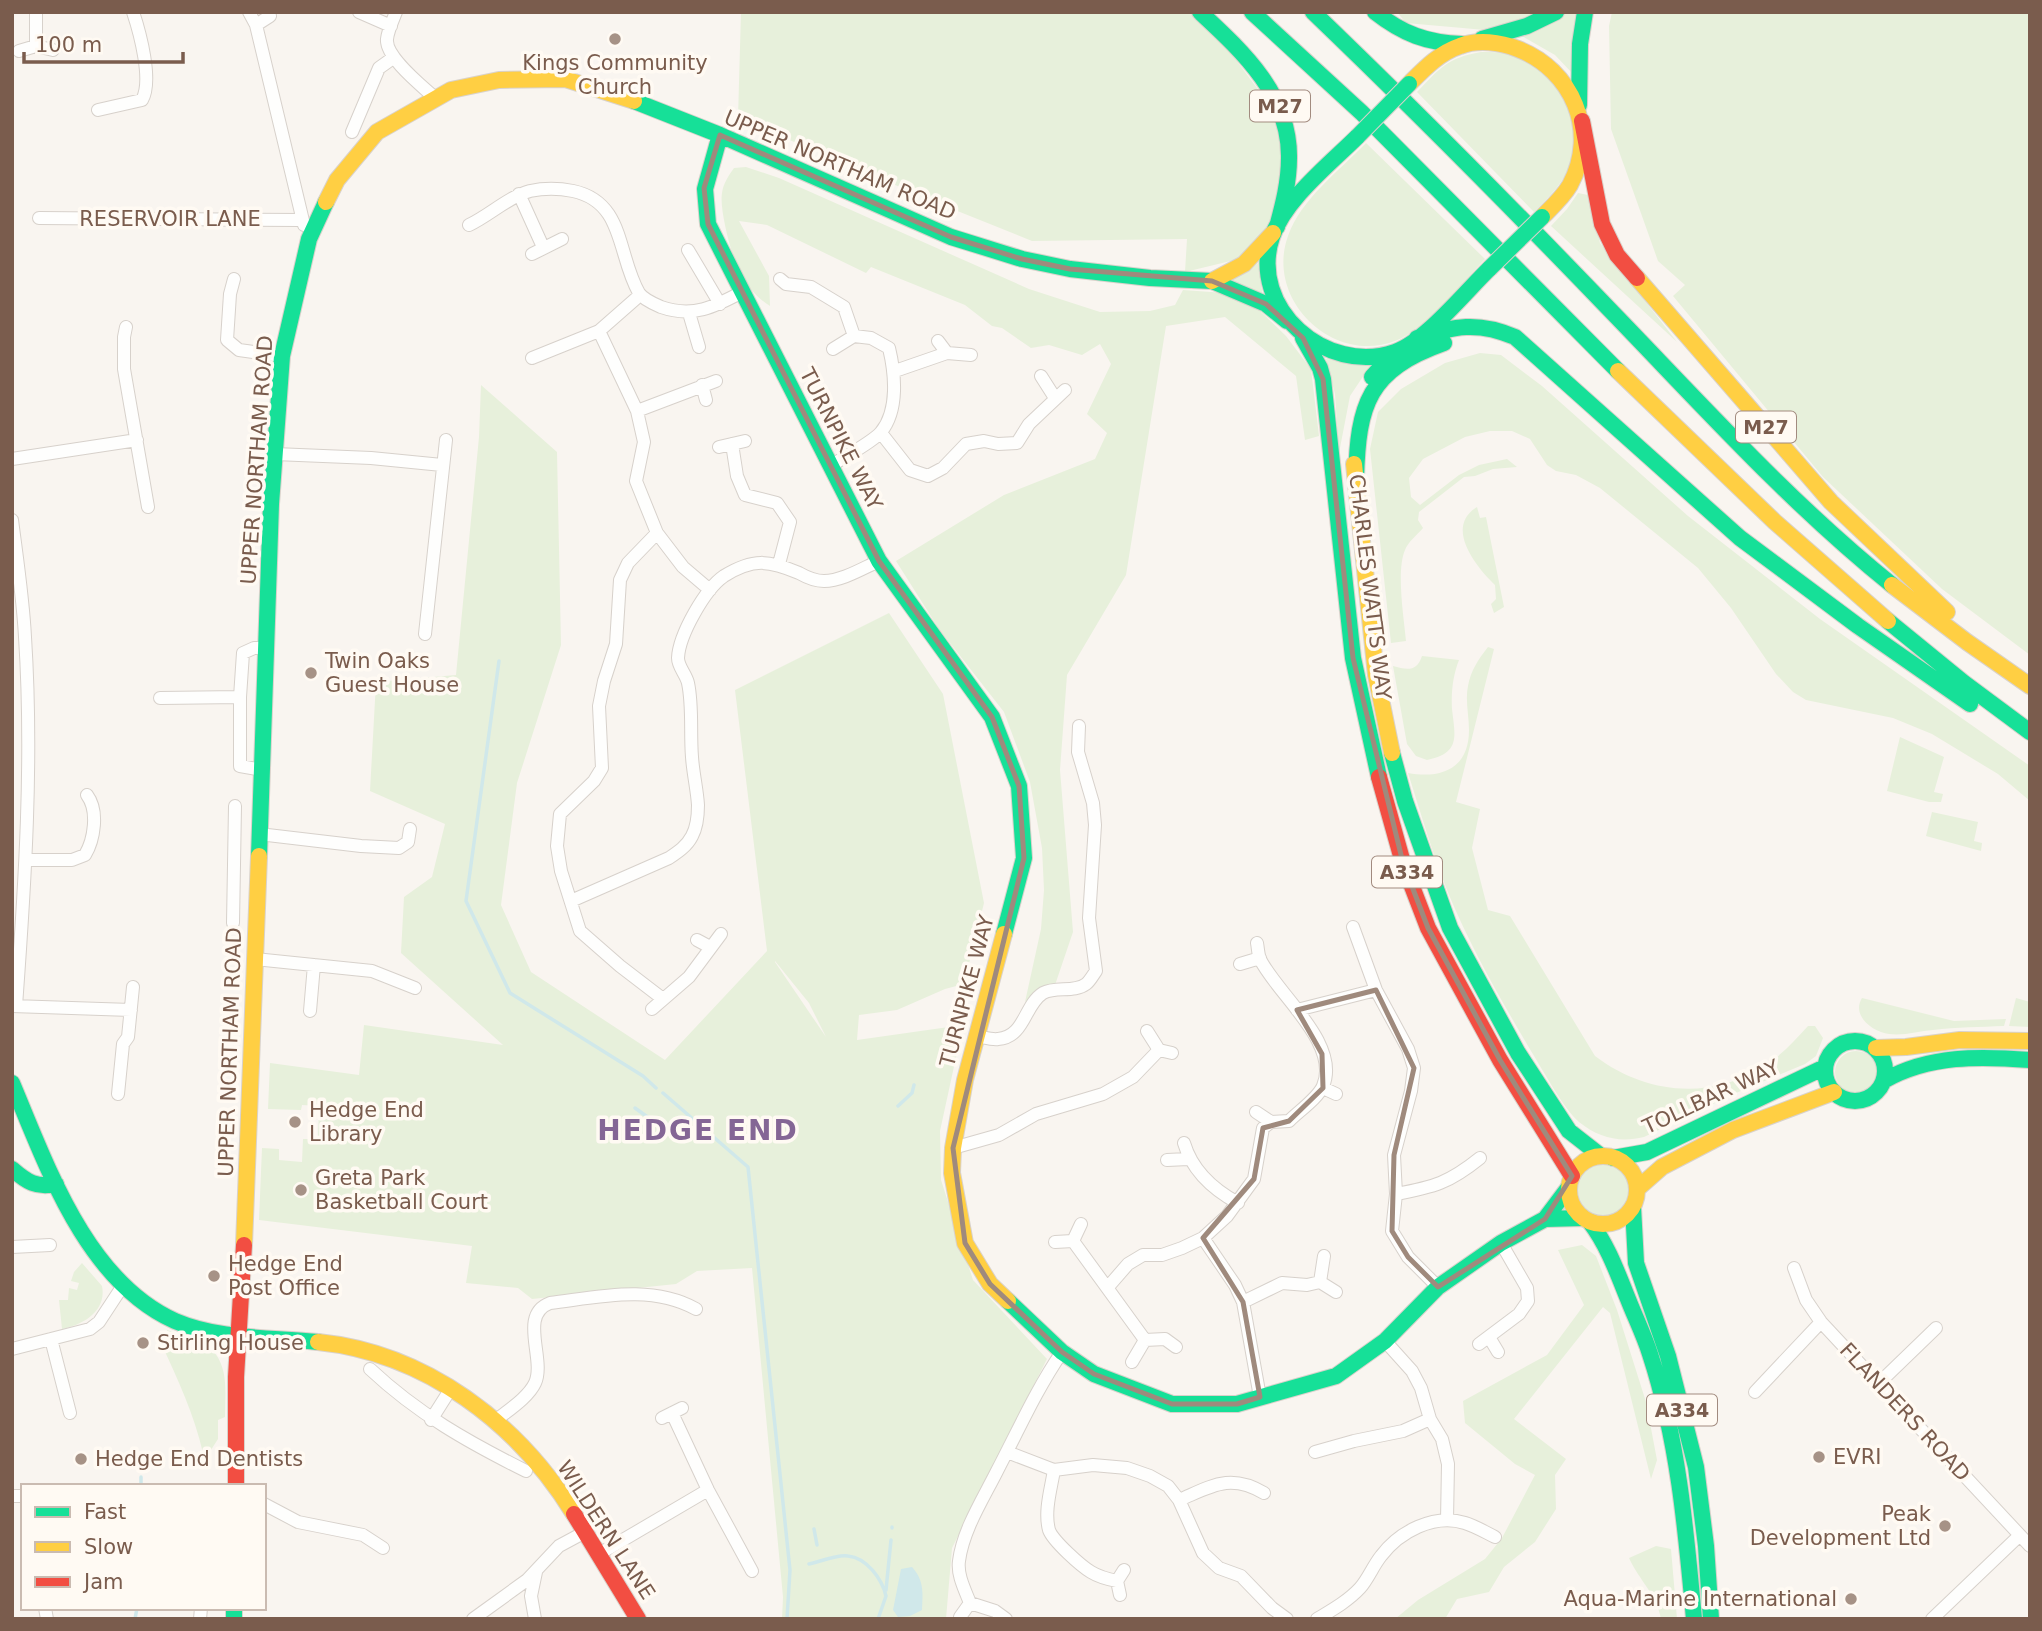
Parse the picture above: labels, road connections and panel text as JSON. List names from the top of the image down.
{
  "streets": {
    "main road": [
      "M27",
      "UPPER NORTHAM ROAD",
      "TURNPIKE WAY",
      "CHARLES WATTS WAY",
      "A334",
      "TOLLBAR WAY",
      "WILDERN LANE"
    ],
    "street": ["RESERVOIR LANE", "FLANDERS ROAD"]
  },
  "crossings": [
    ["UPPER NORTHAM ROAD", "TURNPIKE WAY"],
    ["UPPER NORTHAM ROAD", "WILDERN LANE"],
    ["TURNPIKE WAY", "CHARLES WATTS WAY"],
    ["TURNPIKE WAY", "A334"],
    ["TURNPIKE WAY", "TOLLBAR WAY"],
    ["CHARLES WATTS WAY", "A334"],
    ["CHARLES WATTS WAY", "TOLLBAR WAY"],
    ["A334", "TOLLBAR WAY"]
  ],
  "districts": ["HEDGE END"],
  "places": [
    "Kings Community Church",
    "Twin Oaks Guest House",
    "Hedge End Library",
    "Greta Park Basketball Court",
    "Hedge End Post Office",
    "Stirling House",
    "EVRI",
    "Hedge End Dentists",
    "Peak Development Ltd",
    "Aqua-Marine International"
  ],
  "legend": ["Fast", "Slow", "Jam"],
  "scale_bar": "100 m"
}
